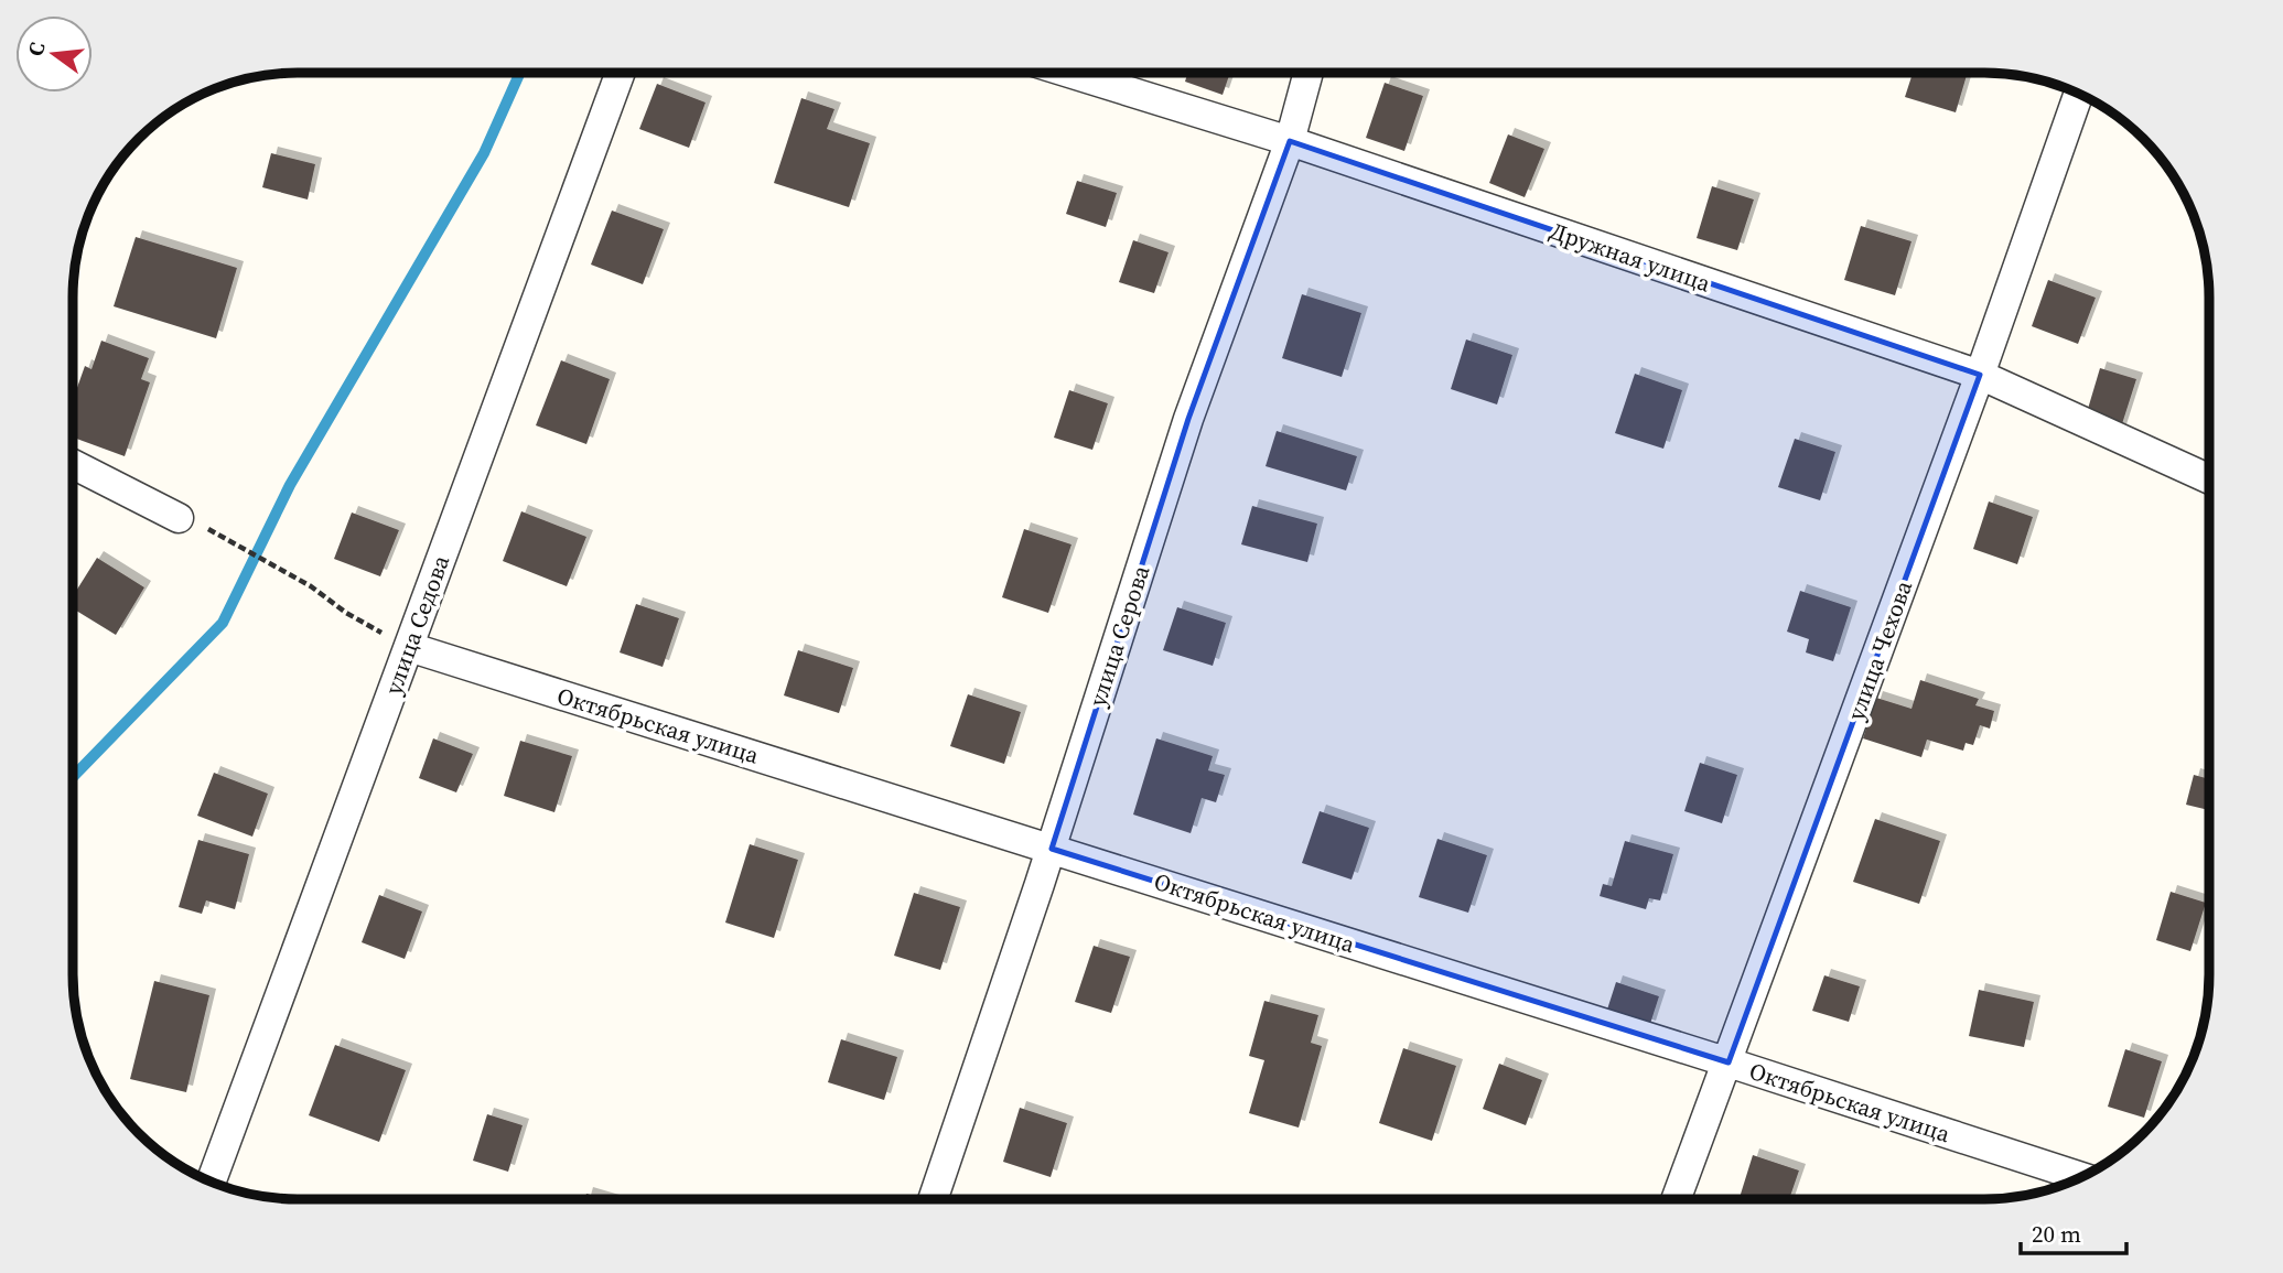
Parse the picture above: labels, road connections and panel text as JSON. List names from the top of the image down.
{
  "streets": {
    "street": [
      "Дружная улица",
      "улица Седова",
      "улица Серова",
      "улица Чехова",
      "Октябрьская улица"
    ]
  },
  "crossings": [
    ["Дружная улица", "улица Серова"],
    ["Дружная улица", "улица Чехова"],
    ["улица Седова", "Октябрьская улица"],
    ["улица Серова", "Октябрьская улица"],
    ["улица Чехова", "Октябрьская улица"]
  ],
  "scale_bar": "20 m",
  "north": "left"
}
